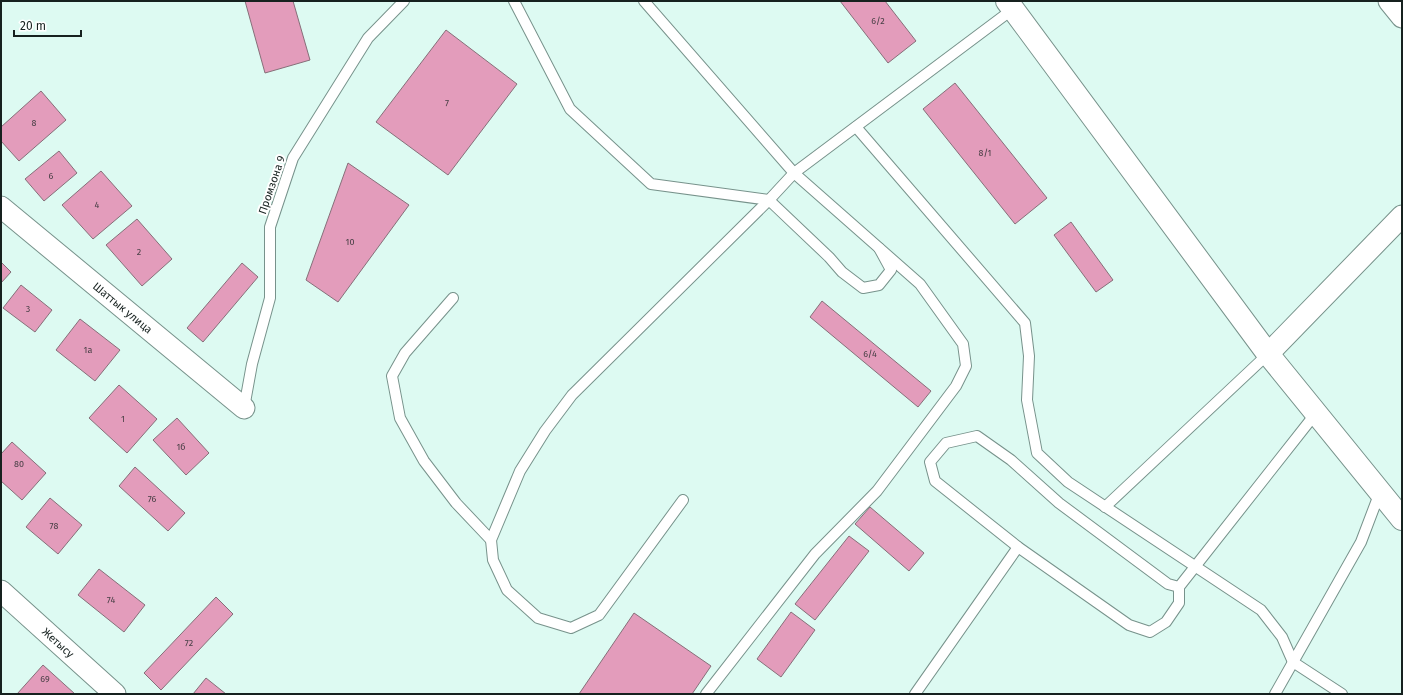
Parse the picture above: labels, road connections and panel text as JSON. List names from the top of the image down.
{
  "streets": {
    "street": ["Шаттык улица", "Жетысу"],
    "lane": ["Промзона 9"]
  },
  "crossings": [
    ["Промзона 9", "Шаттык улица"]
  ],
  "house_numbers": [
    "6/2",
    "7",
    "8",
    "8/1",
    "6",
    "4",
    "10",
    "2",
    "3",
    "1а",
    "6/4",
    "1",
    "1б",
    "80",
    "76",
    "78",
    "74",
    "72",
    "69"
  ],
  "scale_bar": "20 m"
}
